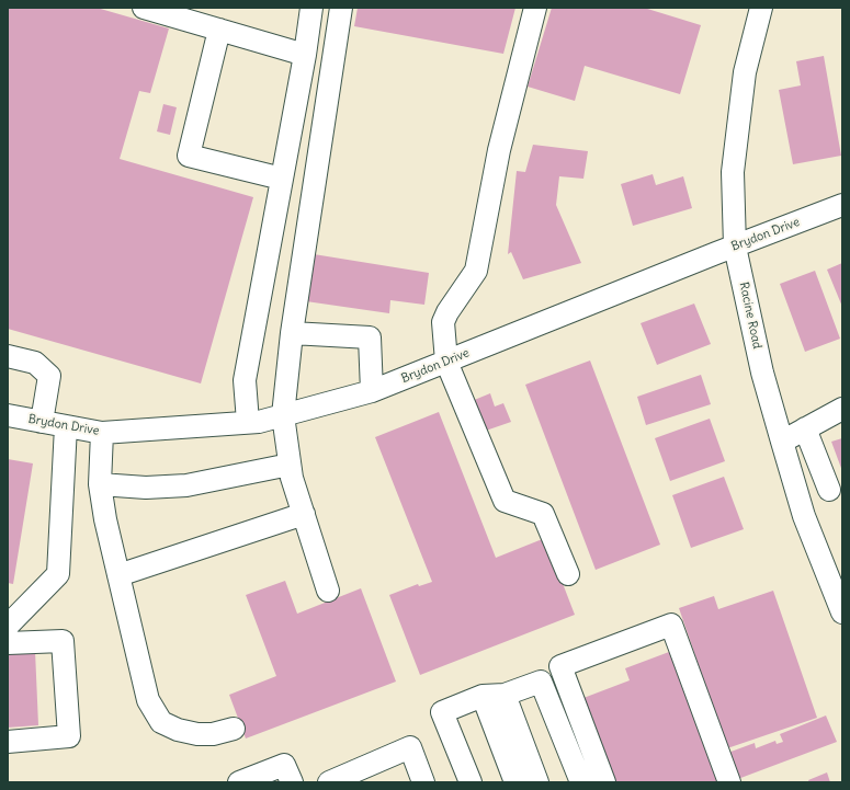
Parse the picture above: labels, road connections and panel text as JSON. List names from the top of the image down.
{
  "streets": {
    "street": ["Brydon Drive", "Racine Road"]
  },
  "crossings": [
    ["Brydon Drive", "Racine Road"]
  ]
}
